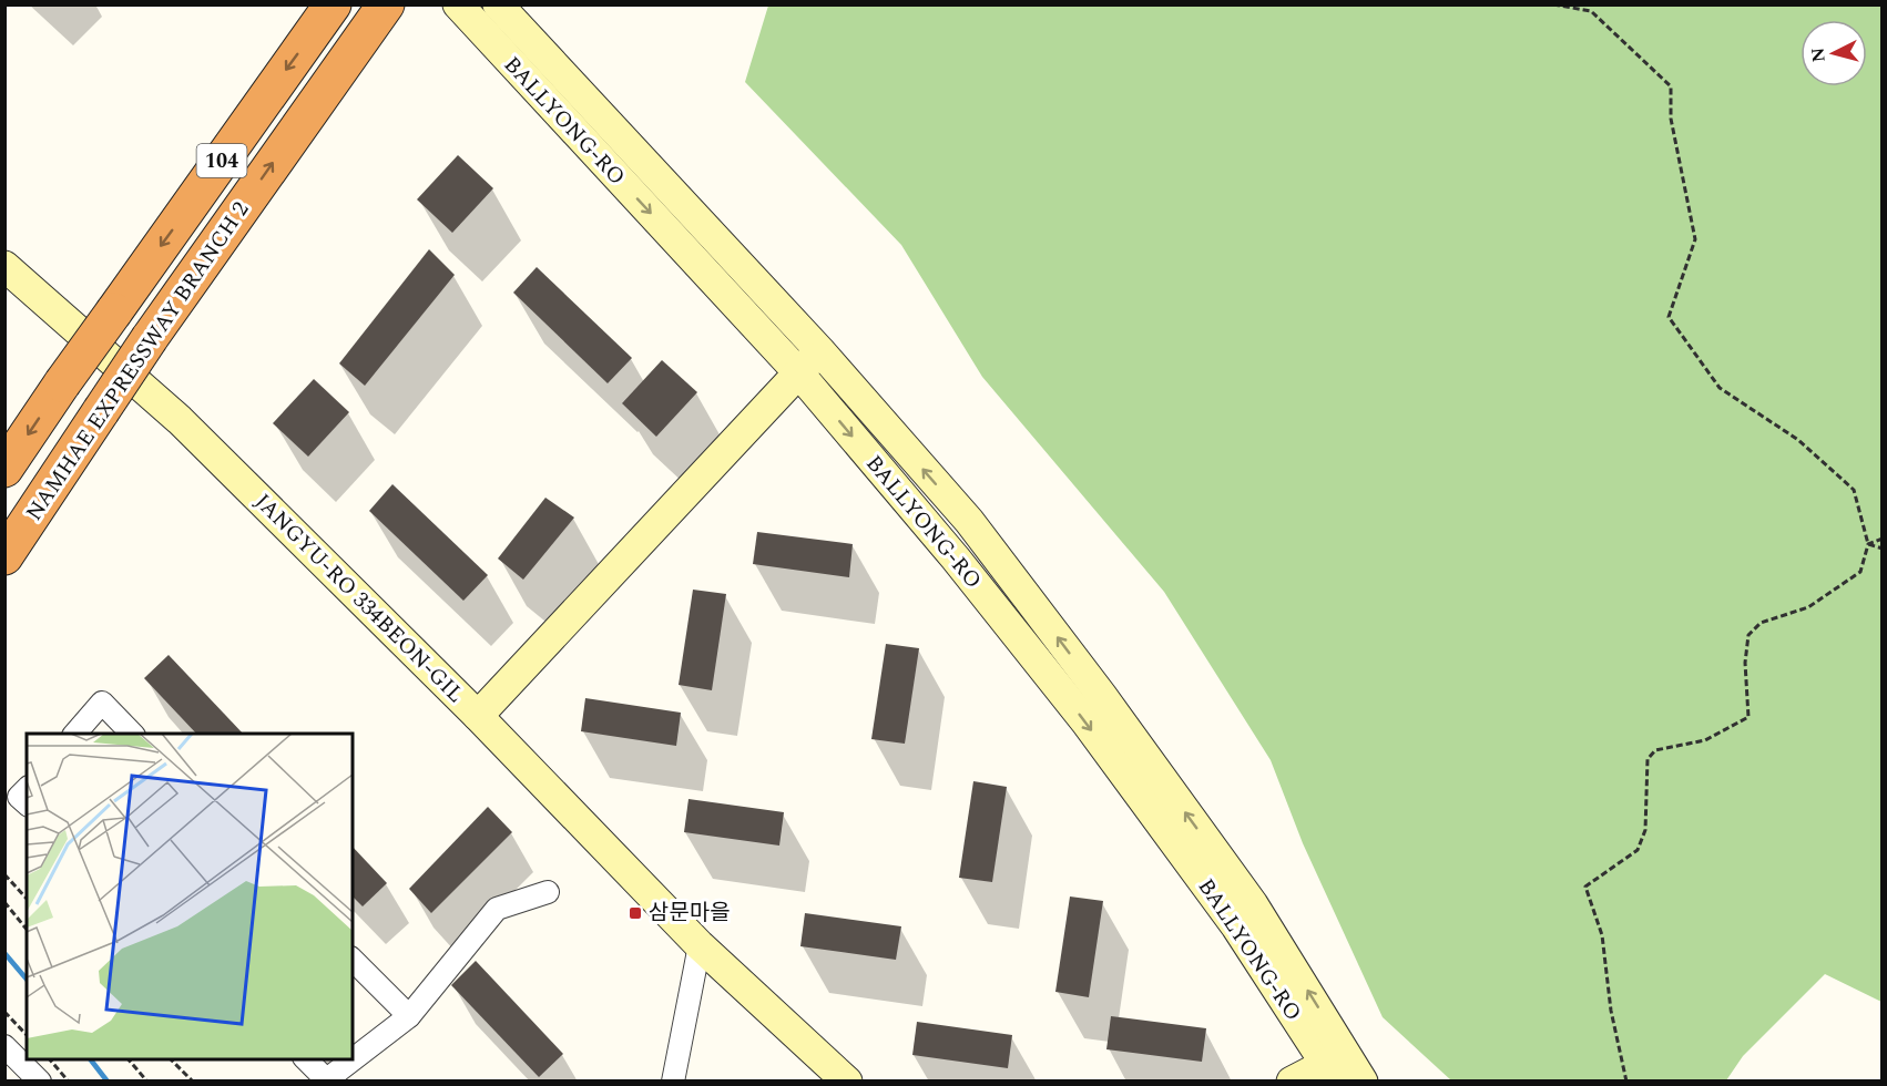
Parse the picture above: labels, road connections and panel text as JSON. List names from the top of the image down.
{
  "streets": {
    "highway": ["104", "NAMHAE EXPRESSWAY BRANCH 2"],
    "street": ["BALLYONG-RO", "JANGYU-RO 334BEON-GIL"]
  },
  "places": {
    "transit": ["삼문마을"]
  },
  "north": "left"
}
